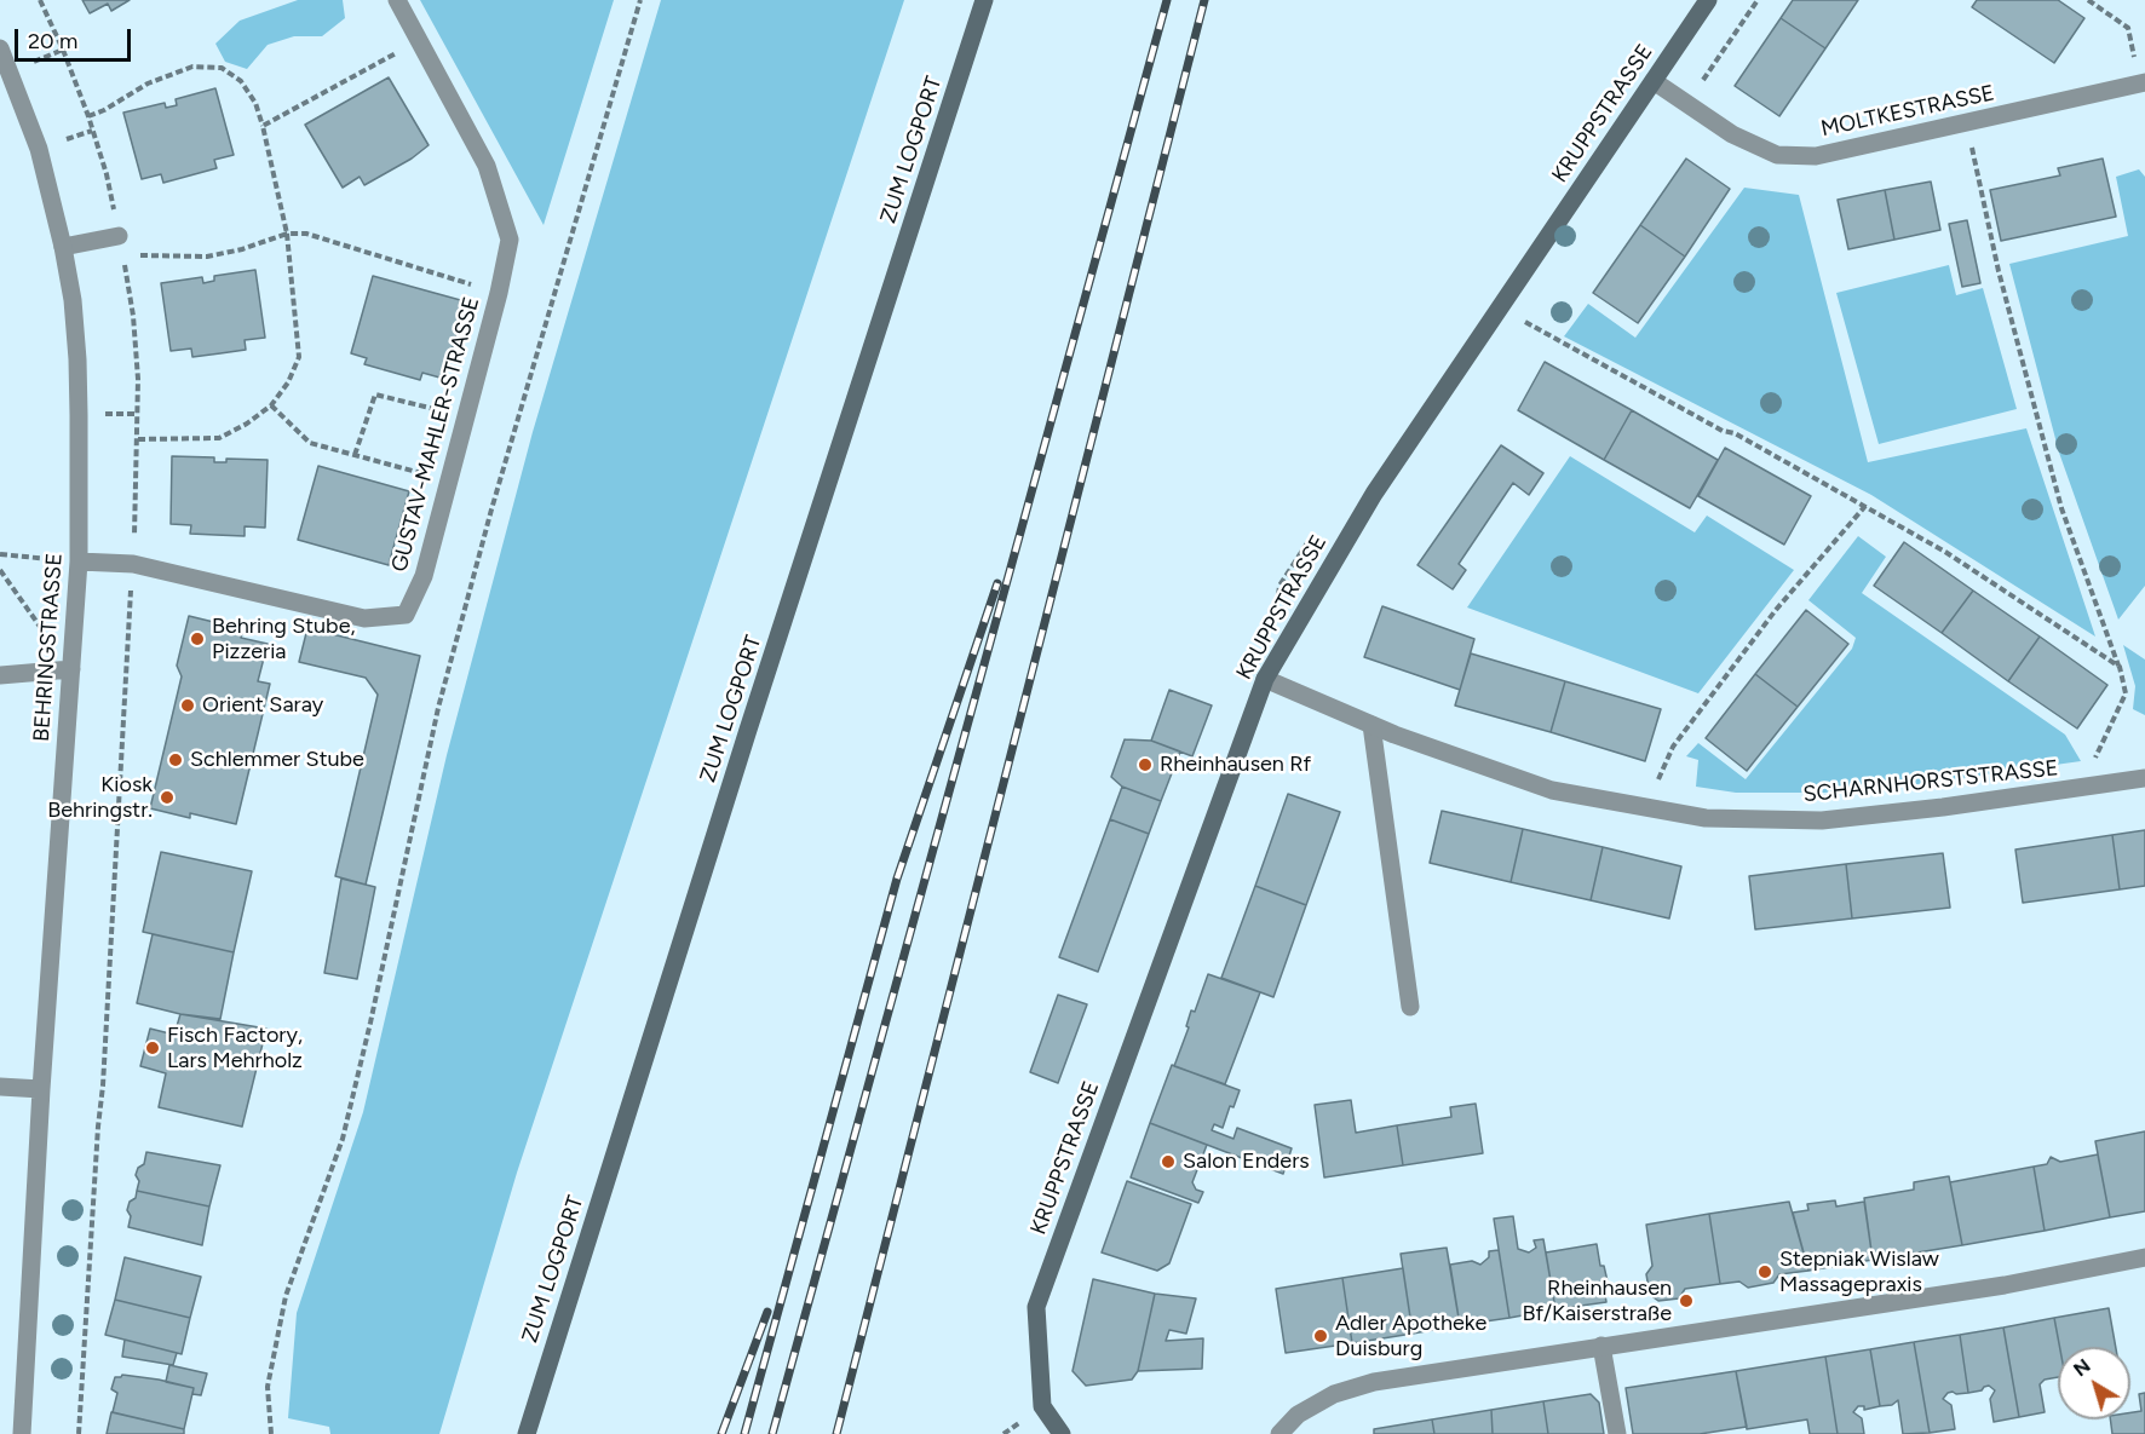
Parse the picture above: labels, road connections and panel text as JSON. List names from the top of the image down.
{
  "streets": {
    "street": [
      "MOLTKESTRASSE",
      "KRUPPSTRASSE",
      "ZUM LOGPORT",
      "GUSTAV-MAHLER-STRASSE",
      "BEHRINGSTRASSE",
      "SCHARNHORSTSTRASSE"
    ]
  },
  "crossings": [
    ["MOLTKESTRASSE", "KRUPPSTRASSE"],
    ["KRUPPSTRASSE", "SCHARNHORSTSTRASSE"],
    ["GUSTAV-MAHLER-STRASSE", "BEHRINGSTRASSE"]
  ],
  "places": [
    "Behring Stube, Pizzeria",
    "Orient Saray",
    "Schlemmer Stube",
    "Rheinhausen Rf",
    "Kiosk Behringstr.",
    "Fisch Factory, Lars Mehrholz",
    "Salon Enders",
    "Stepniak Wislaw Massagepraxis",
    "Rheinhausen Bf/Kaiserstraße",
    "Adler Apotheke Duisburg"
  ],
  "scale_bar": "20 m",
  "north": "top left"
}
